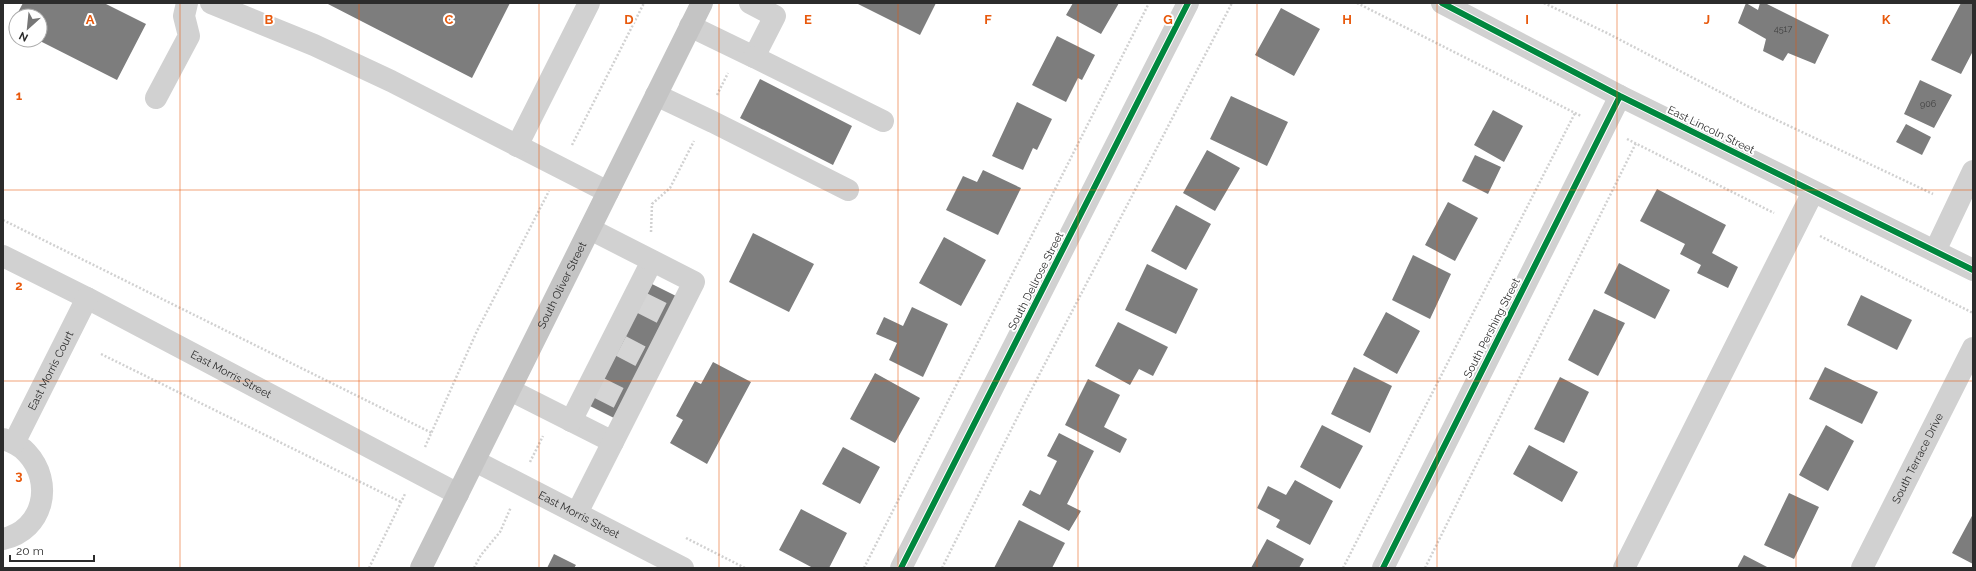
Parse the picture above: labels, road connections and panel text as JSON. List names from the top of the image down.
{
  "streets": {
    "main road": ["South Oliver Street"],
    "street": [
      "East Lincoln Street",
      "South Dellrose Street",
      "South Pershing Street",
      "East Morris Court",
      "East Morris Street",
      "South Terrace Drive"
    ]
  },
  "crossings": [
    ["East Lincoln Street", "South Pershing Street"],
    ["South Oliver Street", "East Morris Street"],
    ["East Morris Court", "East Morris Street"]
  ],
  "house_numbers": ["4517", "906"],
  "scale_bar": "20 m",
  "north": "bottom left",
  "grid": {
    "columns": [
      "A",
      "B",
      "C",
      "D",
      "E",
      "F",
      "G",
      "H",
      "I",
      "J",
      "K"
    ],
    "rows": ["1", "2", "3"]
  }
}
